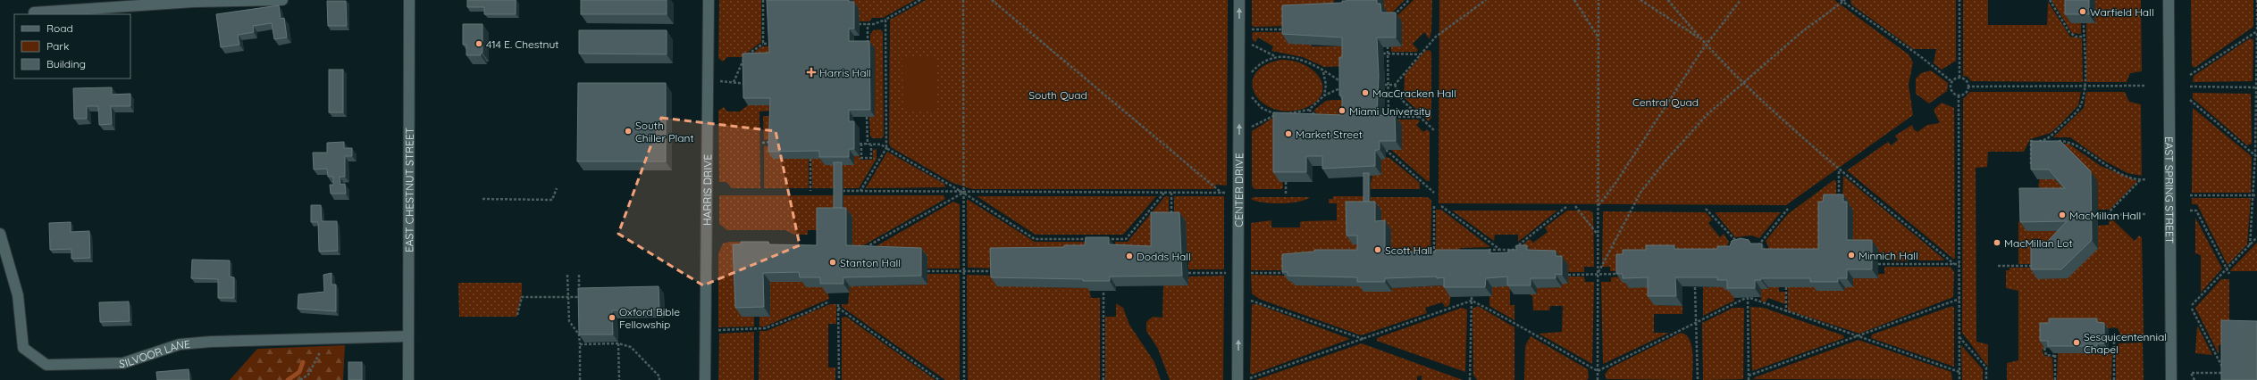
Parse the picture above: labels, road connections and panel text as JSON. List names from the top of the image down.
{
  "streets": {
    "street": [
      "EAST CHESTNUT STREET",
      "HARRIS DRIVE",
      "CENTER DRIVE",
      "EAST SPRING STREET",
      "SILVOOR LANE"
    ]
  },
  "crossings": [
    ["EAST CHESTNUT STREET", "SILVOOR LANE"]
  ],
  "one_way": ["CENTER DRIVE"],
  "parks": ["South Quad", "Central Quad"],
  "places": {
    "other": [
      "Warfield Hall",
      "414 E. Chestnut",
      "MacCracken Hall",
      "Miami University",
      "South Chiller Plant",
      "Market Street",
      "MacMillan Hall",
      "MacMillan Lot",
      "Scott Hall",
      "Minnich Hall",
      "Dodds Hall",
      "Stanton Hall",
      "Oxford Bible Fellowship",
      "Sesquicentennial Chapel"
    ],
    "health": ["Harris Hall"]
  },
  "legend": ["Road", "Park", "Building"]
}
